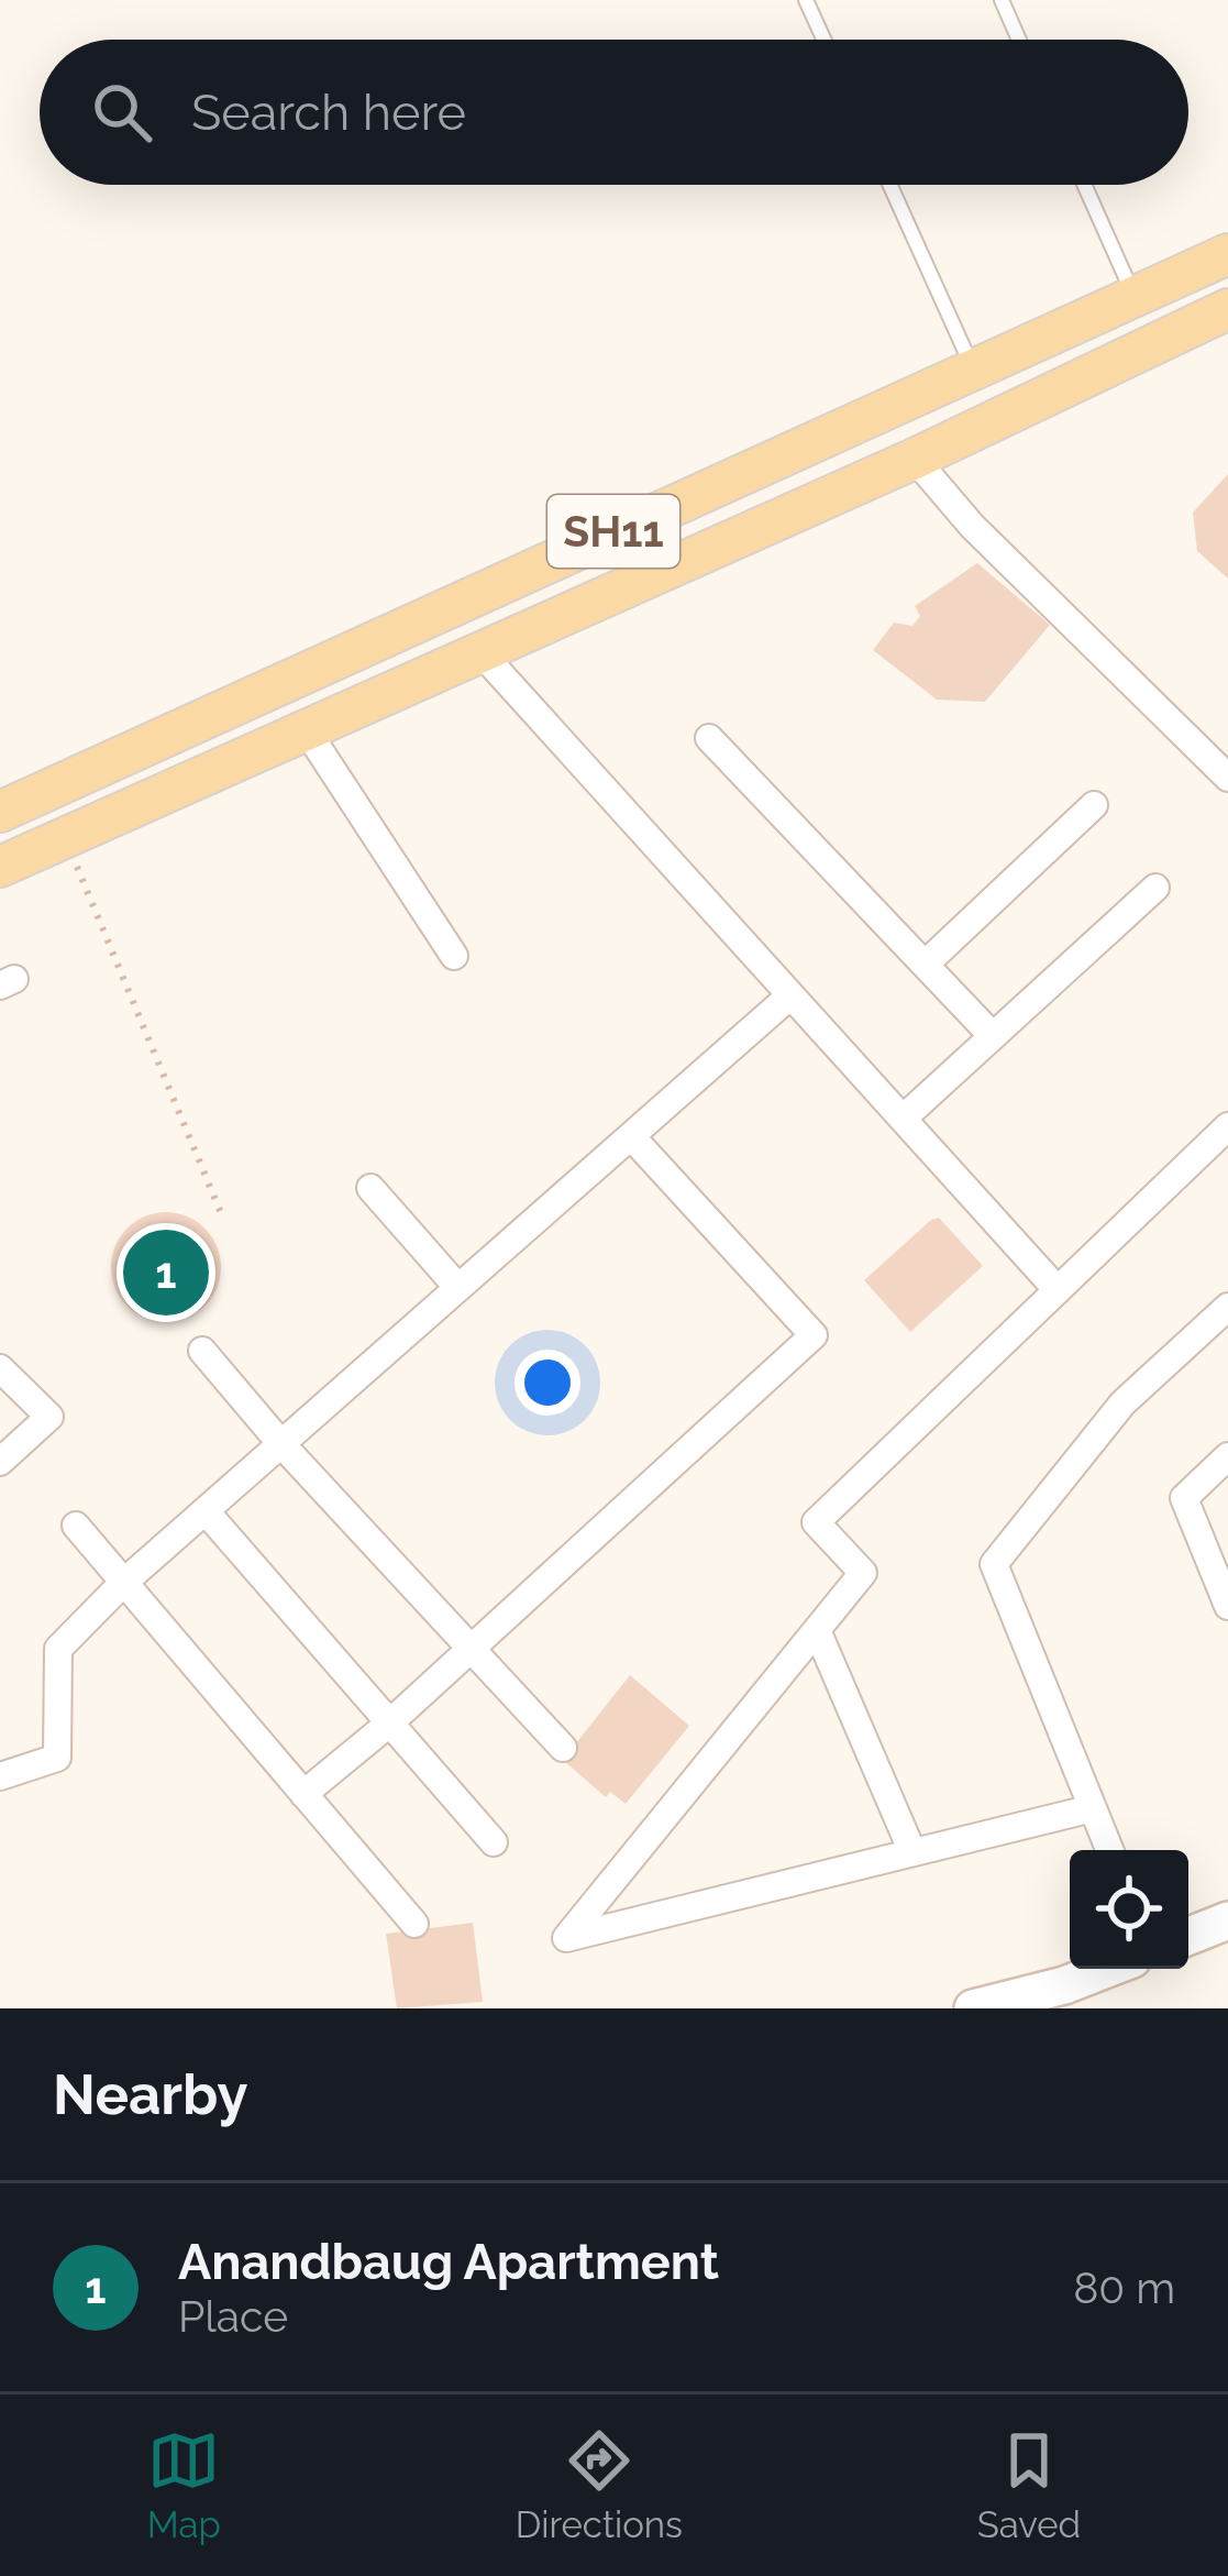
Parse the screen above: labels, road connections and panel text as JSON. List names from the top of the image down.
{
  "streets": {
    "main road": ["SH11"]
  },
  "page": {
    "search": "Search here",
    "pins": "1",
    "heading": "Nearby",
    "list": [
      {
        "mark": "1",
        "name": "Anandbaug Apartment",
        "note": "Place",
        "value": "80 m"
      }
    ],
    "nav": ["Map", "Directions", "Saved"]
  }
}
